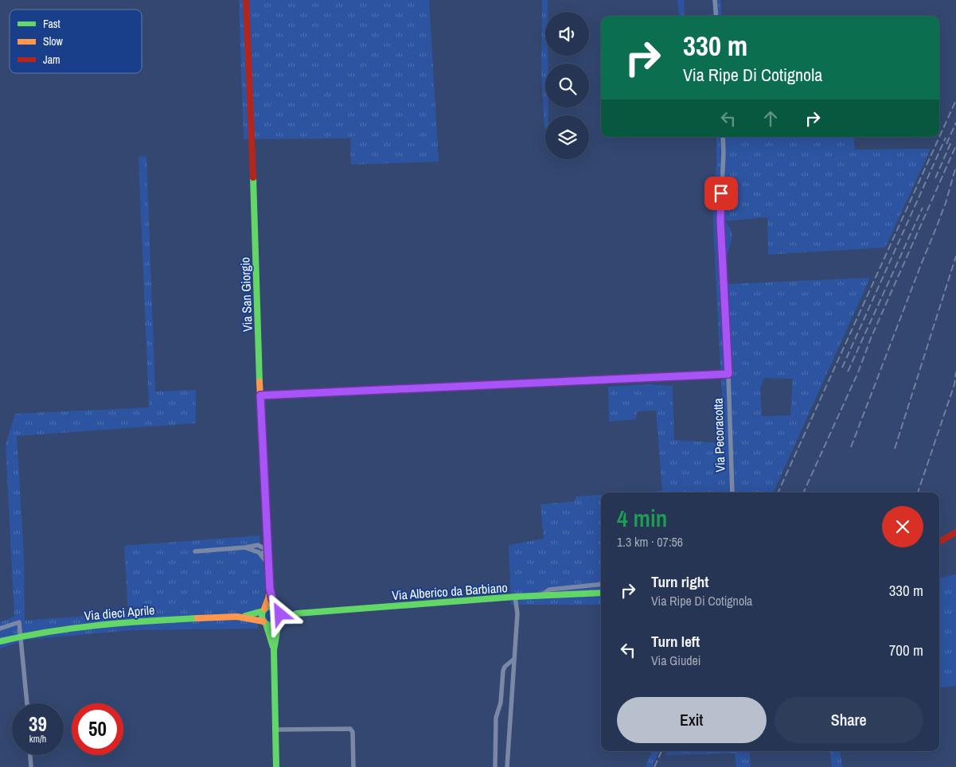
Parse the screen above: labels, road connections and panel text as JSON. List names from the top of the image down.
{
  "streets": {
    "street": [
      "Via San Giorgio",
      "Via Pecoracotta",
      "Via Alberico da Barbiano",
      "Via dieci Aprile"
    ]
  },
  "crossings": [
    ["Via San Giorgio", "Via Alberico da Barbiano"],
    ["Via San Giorgio", "Via dieci Aprile"],
    ["Via Alberico da Barbiano", "Via dieci Aprile"]
  ],
  "legend": ["Fast", "Slow", "Jam"],
  "page": {
    "turn": ["330 m", "Via Ripe Di Cotignola"],
    "heading": ["4 min", "1.3 km · 07:56"],
    "list": [
      {
        "name": "Turn right",
        "note": "Via Ripe Di Cotignola",
        "value": "330 m"
      },
      {
        "name": "Turn left",
        "note": "Via Giudei",
        "value": "700 m"
      }
    ],
    "buttons": ["Exit", "Share"],
    "speed": "39 km/h",
    "limit": "50"
  }
}
